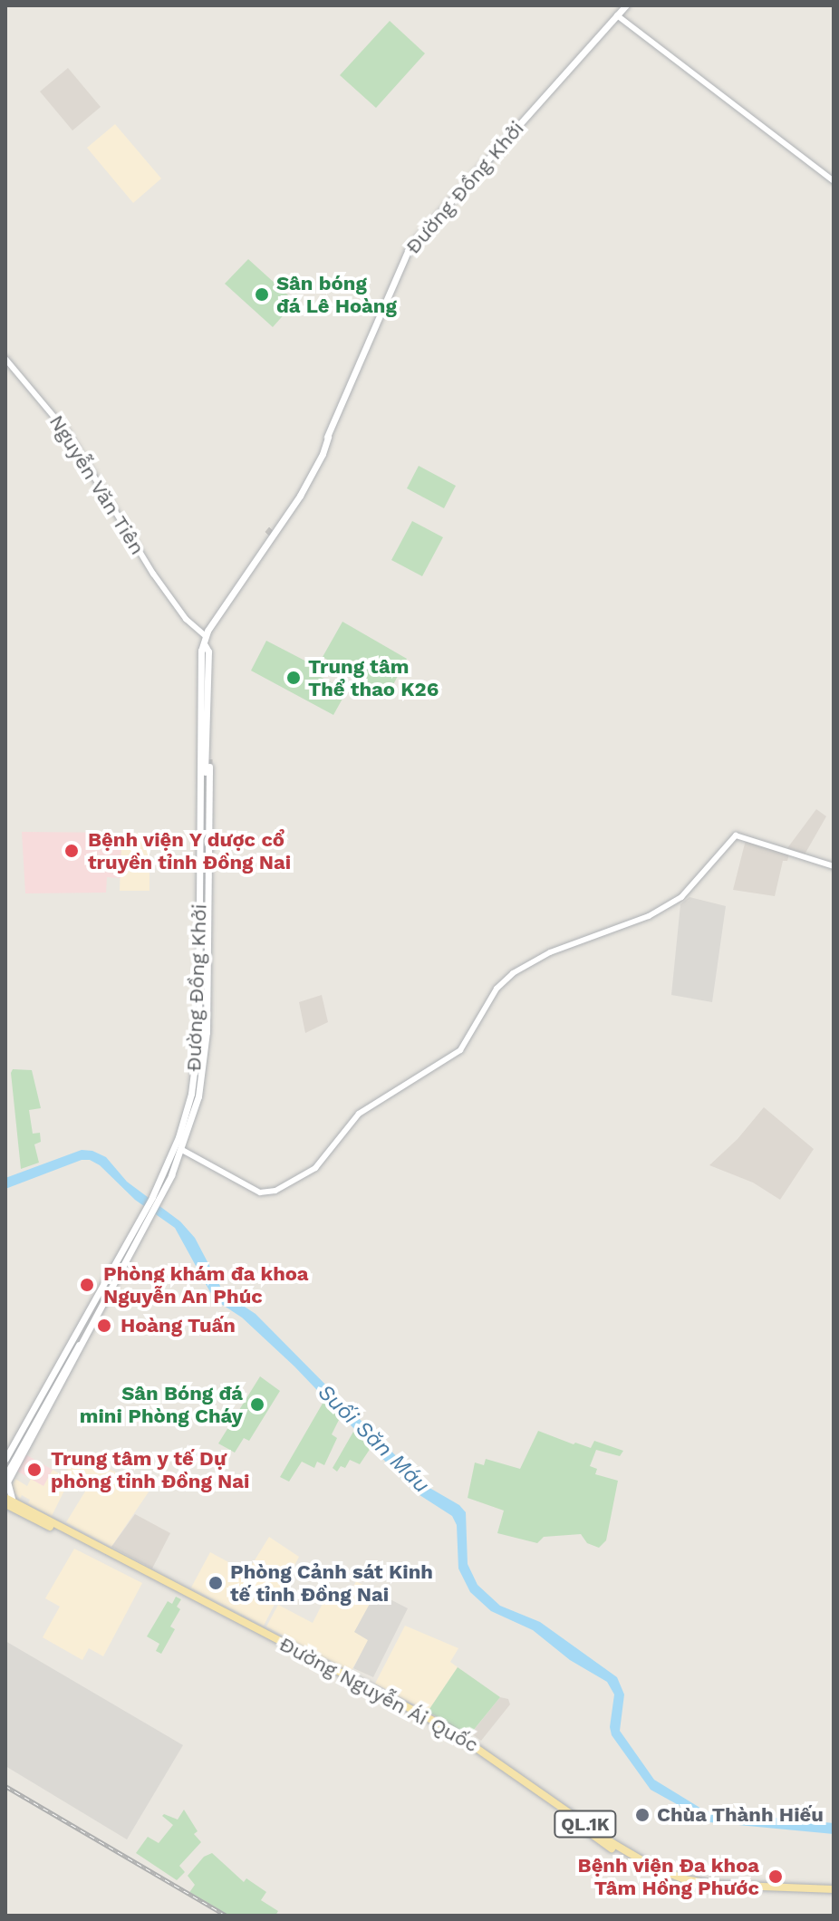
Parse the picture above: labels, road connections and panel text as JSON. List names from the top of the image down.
{
  "streets": {
    "main road": ["Đường Đồng Khởi", "Đường Nguyễn Ái Quốc", "QL.1K"],
    "street": ["Nguyễn Văn Tiên"]
  },
  "crossings": [
    ["Đường Đồng Khởi", "Nguyễn Văn Tiên"]
  ],
  "water": ["Suối Săn Máu"],
  "places": [
    "Sân bóng đá Lê Hoàng",
    "Trung tâm Thể thao K26",
    "Bệnh viện Y dược cổ truyền tỉnh Đồng Nai",
    "Phòng khám đa khoa Nguyễn An Phúc",
    "Hoàng Tuấn",
    "Sân Bóng đá mini Phòng Cháy",
    "Trung tâm y tế Dự phòng tỉnh Đồng Nai",
    "Phòng Cảnh sát Kinh tế tỉnh Đồng Nai",
    "Chùa Thành Hiếu",
    "Bệnh viện Đa khoa Tâm Hồng Phước"
  ]
}
